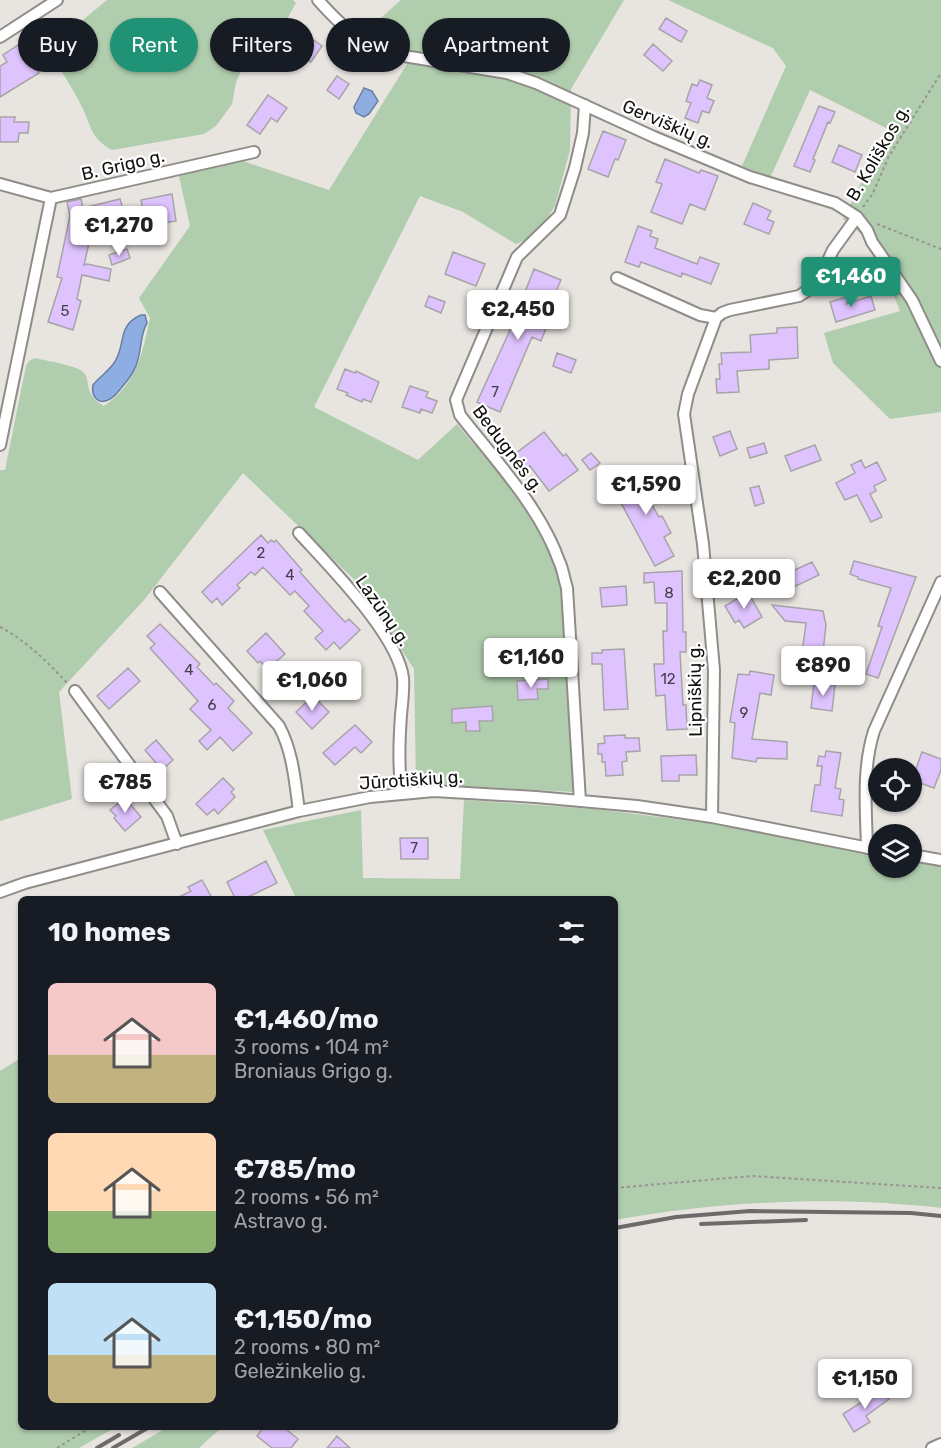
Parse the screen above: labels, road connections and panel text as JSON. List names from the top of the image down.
{
  "streets": {
    "street": [
      "Gerviškių g.",
      "B. Grigo g.",
      "Bedugnės g.",
      "Lazūnų g.",
      "Lipniškių g.",
      "Jūrotiškių g."
    ],
    "path": ["B. Koliškos g."]
  },
  "crossings": [
    ["Gerviškių g.", "B. Koliškos g."],
    ["Gerviškių g.", "Bedugnės g."],
    ["Bedugnės g.", "Jūrotiškių g."],
    ["Lazūnų g.", "Jūrotiškių g."],
    ["Lipniškių g.", "Jūrotiškių g."]
  ],
  "house_numbers": [
    "5",
    "7",
    "2",
    "4",
    "8",
    "4",
    "12",
    "6",
    "9",
    "7"
  ],
  "page": {
    "chip": [
      "Buy",
      "Rent",
      "Filters",
      "New",
      "Apartment"
    ],
    "price": [
      "€1,270",
      "€1,460",
      "€2,450",
      "€1,590",
      "€2,200",
      "€1,160",
      "€890",
      "€1,060",
      "€785",
      "€1,150"
    ],
    "heading": "10 homes",
    "list": [
      {
        "name": "€1,460/mo",
        "note": "3 rooms · 104 m² · Broniaus Grigo g."
      },
      {
        "name": "€785/mo",
        "note": "2 rooms · 56 m² · Astravo g."
      },
      {
        "name": "€1,150/mo",
        "note": "2 rooms · 80 m² · Geležinkelio g."
      }
    ]
  }
}
